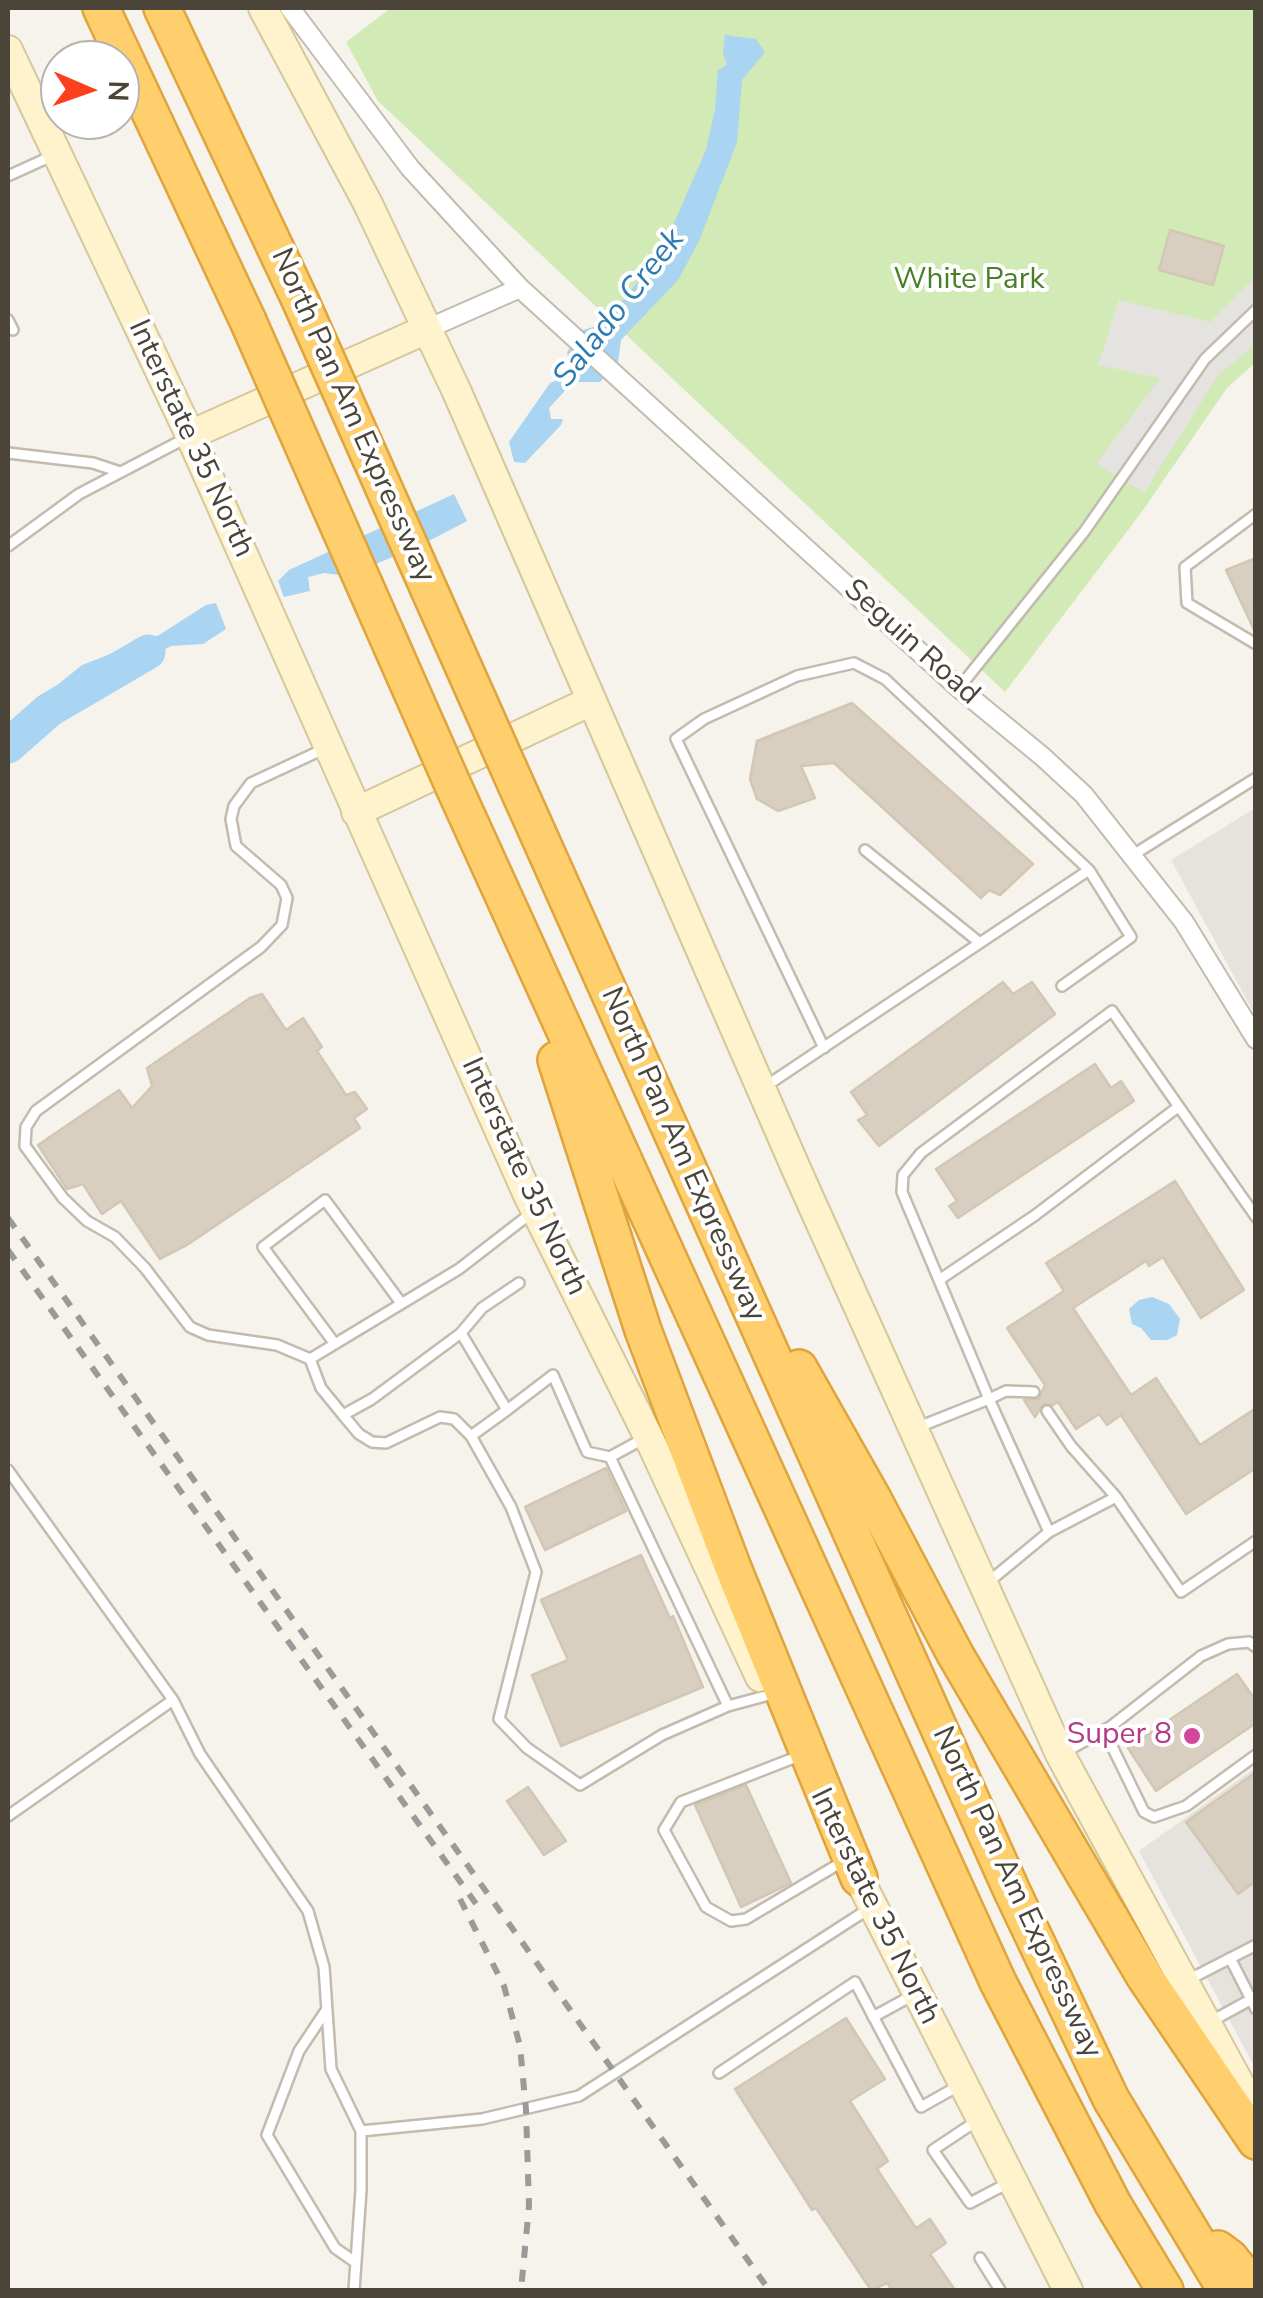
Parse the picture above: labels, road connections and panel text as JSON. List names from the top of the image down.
{
  "streets": {
    "highway": ["North Pan Am Expressway"],
    "main road": ["Interstate 35 North"],
    "street": ["Seguin Road"]
  },
  "water": ["Salado Creek"],
  "parks": ["White Park"],
  "places": ["Super 8"],
  "north": "right"
}
